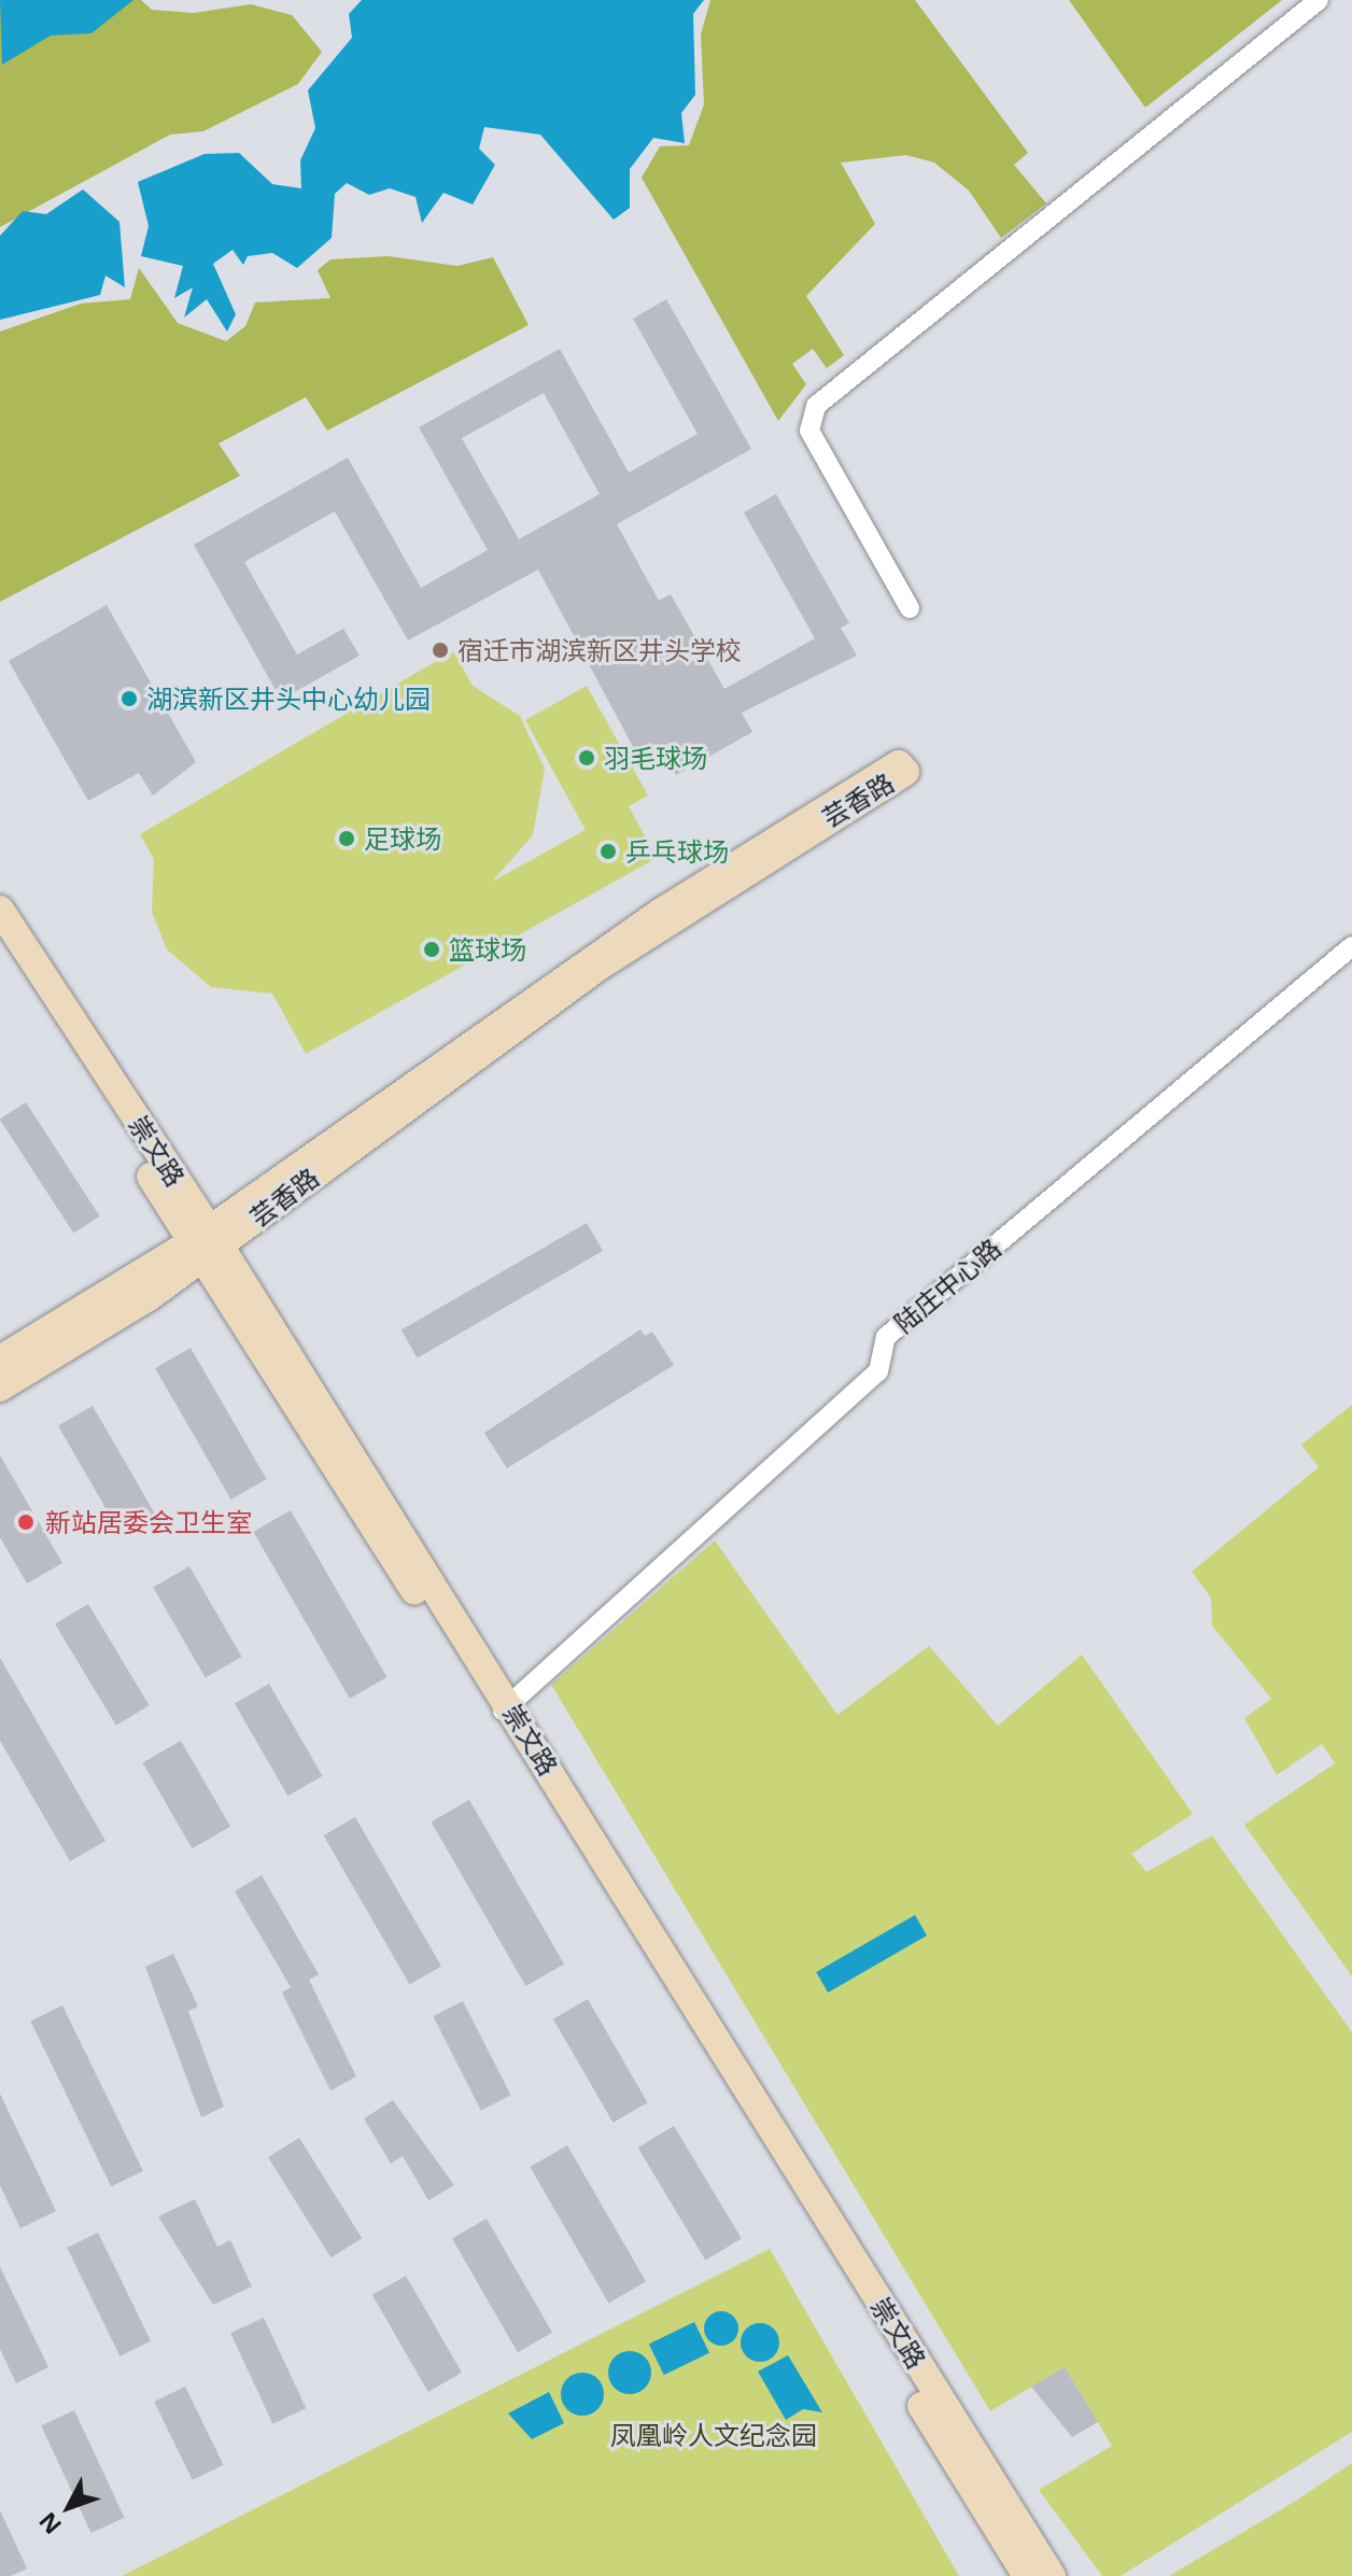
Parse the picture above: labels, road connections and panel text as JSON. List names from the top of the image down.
{
  "streets": {
    "street": ["芸香路", "崇文路", "陆庄中心路"]
  },
  "crossings": [
    ["芸香路", "崇文路"],
    ["崇文路", "陆庄中心路"]
  ],
  "parks": ["凤凰岭人文纪念园"],
  "places": [
    "宿迁市湖滨新区井头学校",
    "湖滨新区井头中心幼儿园",
    "羽毛球场",
    "足球场",
    "乒乓球场",
    "篮球场",
    "新站居委会卫生室"
  ],
  "north": "bottom left"
}
